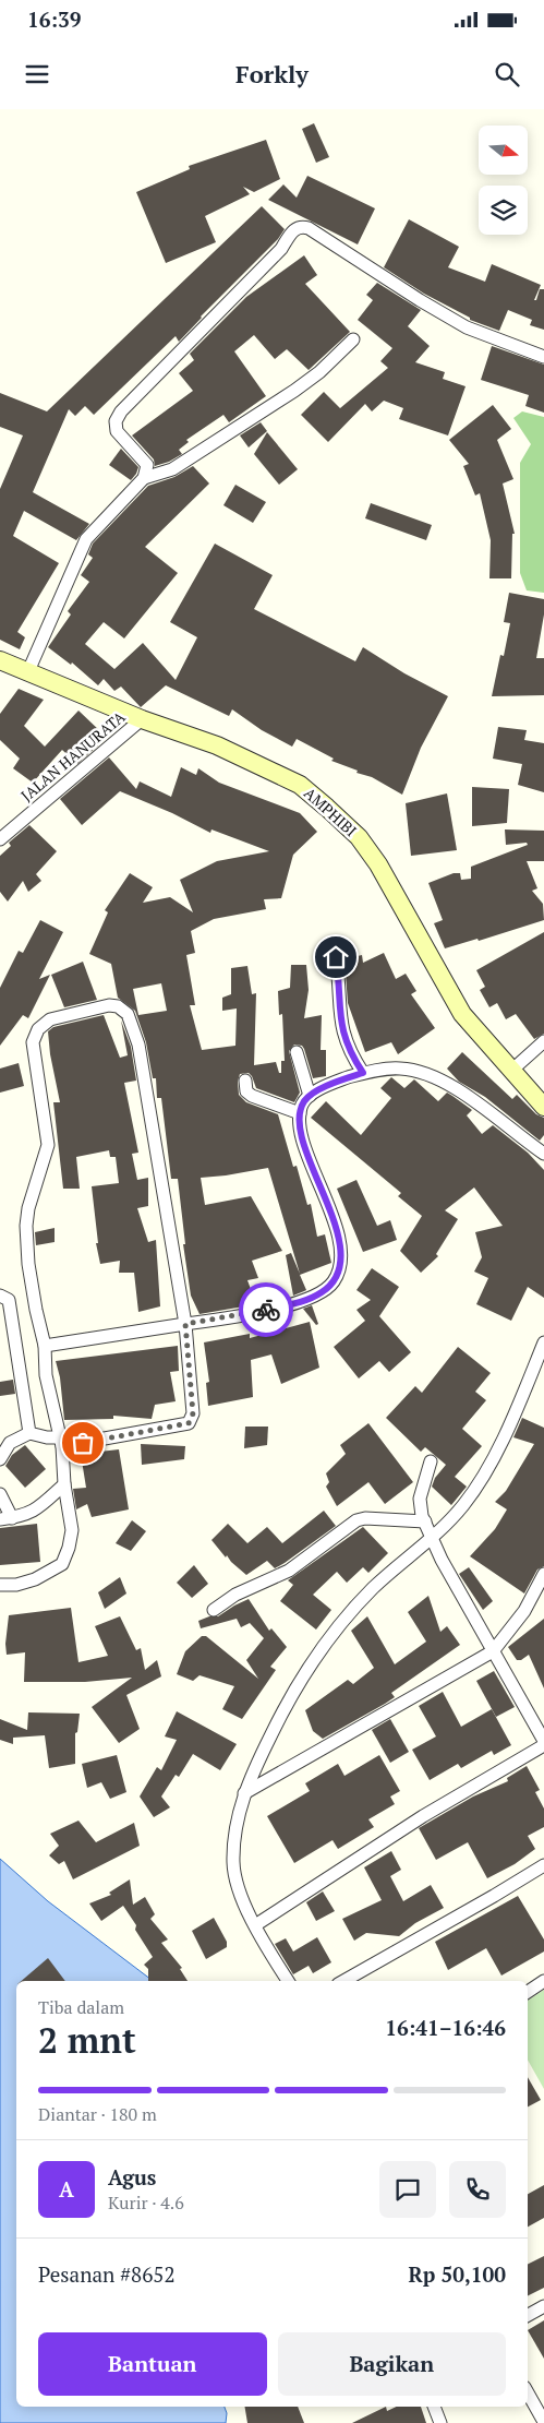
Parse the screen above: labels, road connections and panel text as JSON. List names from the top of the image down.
{
  "streets": {
    "main road": ["AMPHIBI"],
    "street": ["JALAN HANURATA"]
  },
  "crossings": [
    ["JALAN HANURATA", "AMPHIBI"]
  ],
  "north": "right",
  "page": {
    "status": "16:39",
    "header": "Forkly",
    "heading": ["2 mnt", "Tiba dalam", "16:41–16:46"],
    "panel": [
      "Agus",
      "Kurir · 4.6",
      "Pesanan #8652",
      "Rp 50,100"
    ],
    "bar": "Diantar · 180 m",
    "round": "A",
    "buttons": ["Bantuan", "Bagikan"]
  }
}
